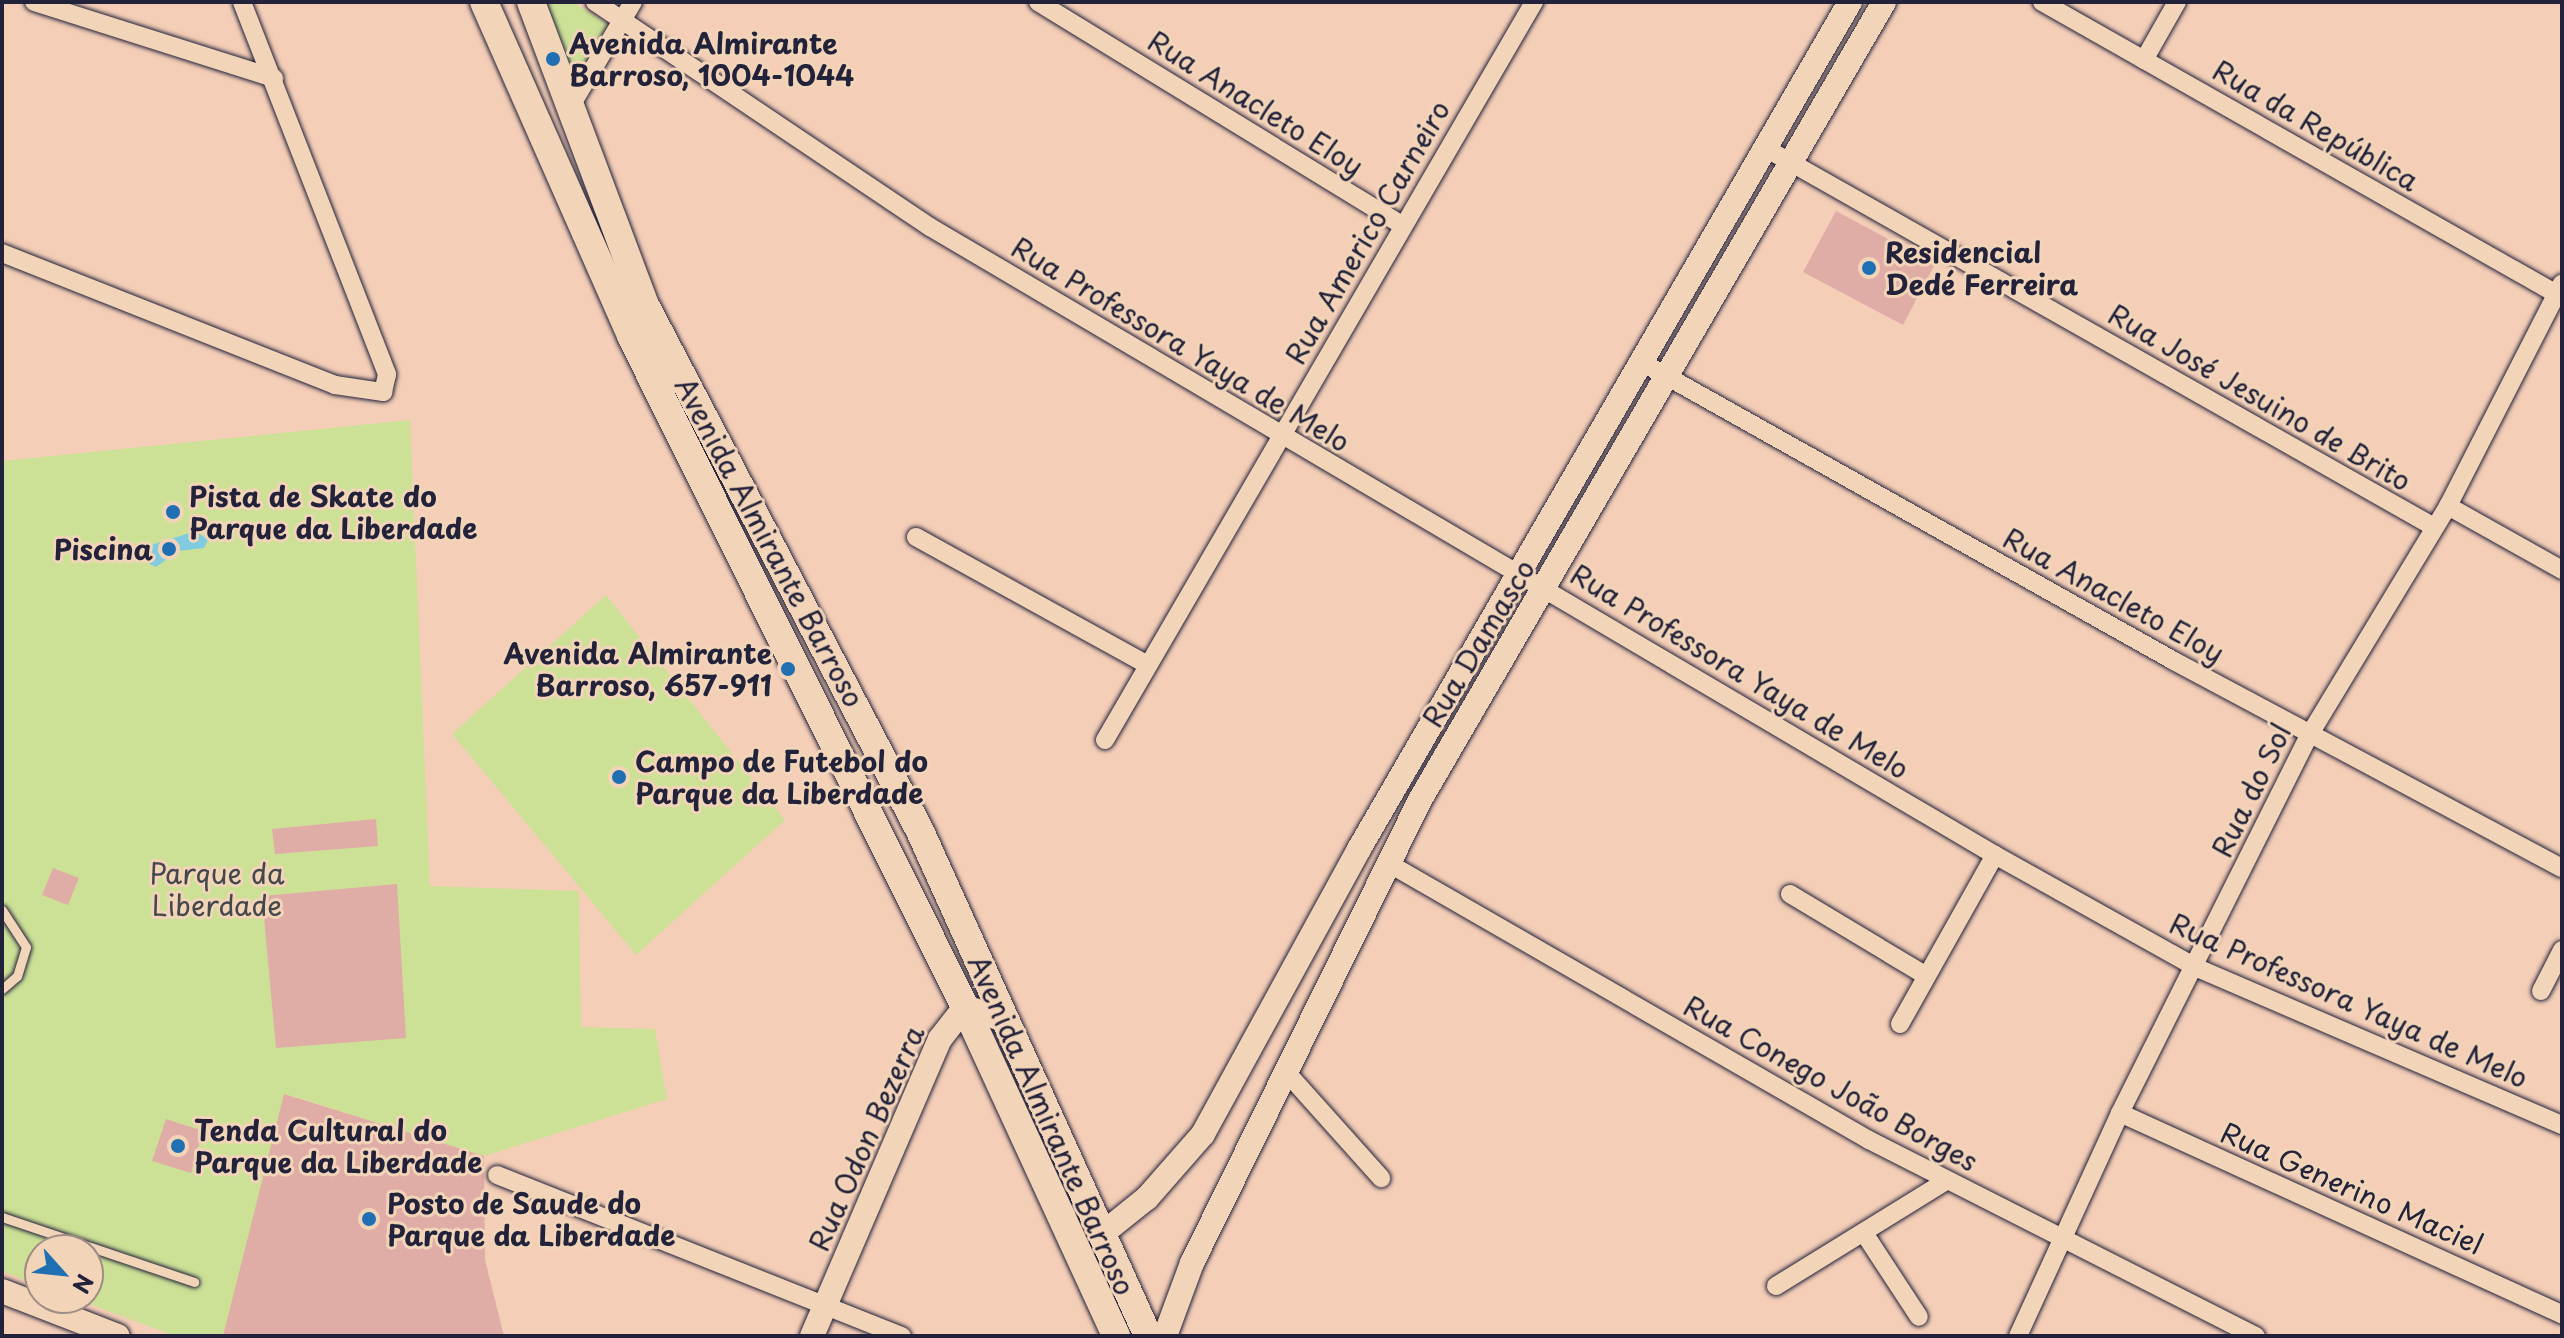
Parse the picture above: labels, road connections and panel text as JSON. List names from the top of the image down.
{
  "streets": {
    "main road": ["Avenida Almirante Barroso"],
    "street": [
      "Rua Anacleto Eloy",
      "Rua da República",
      "Rua Americo Carneiro",
      "Rua Professora Yaya de Melo",
      "Rua José Jesuino de Brito",
      "Rua Damasco",
      "Rua do Sol",
      "Rua Conego João Borges",
      "Rua Odon Bezerra",
      "Rua Generino Maciel"
    ]
  },
  "crossings": [
    ["Rua Anacleto Eloy", "Rua Americo Carneiro"],
    ["Rua Anacleto Eloy", "Rua Damasco"],
    ["Rua Anacleto Eloy", "Rua do Sol"],
    ["Rua da República", "Rua do Sol"],
    ["Rua Americo Carneiro", "Rua Professora Yaya de Melo"],
    ["Rua Professora Yaya de Melo", "Rua Damasco"],
    ["Rua Professora Yaya de Melo", "Rua do Sol"],
    ["Rua José Jesuino de Brito", "Rua Damasco"],
    ["Rua José Jesuino de Brito", "Rua do Sol"],
    ["Avenida Almirante Barroso", "Rua Damasco"],
    ["Avenida Almirante Barroso", "Rua Odon Bezerra"],
    ["Rua Damasco", "Rua Conego João Borges"],
    ["Rua do Sol", "Rua Conego João Borges"],
    ["Rua do Sol", "Rua Generino Maciel"]
  ],
  "parks": ["Parque da Liberdade"],
  "places": [
    "Avenida Almirante Barroso, 1004-1044",
    "Residencial Dedé Ferreira",
    "Pista de Skate do Parque da Liberdade",
    "Piscina",
    "Avenida Almirante Barroso, 657-911",
    "Campo de Futebol do Parque da Liberdade",
    "Tenda Cultural do Parque da Liberdade",
    "Posto de Saude do Parque da Liberdade"
  ],
  "north": "bottom right"
}
